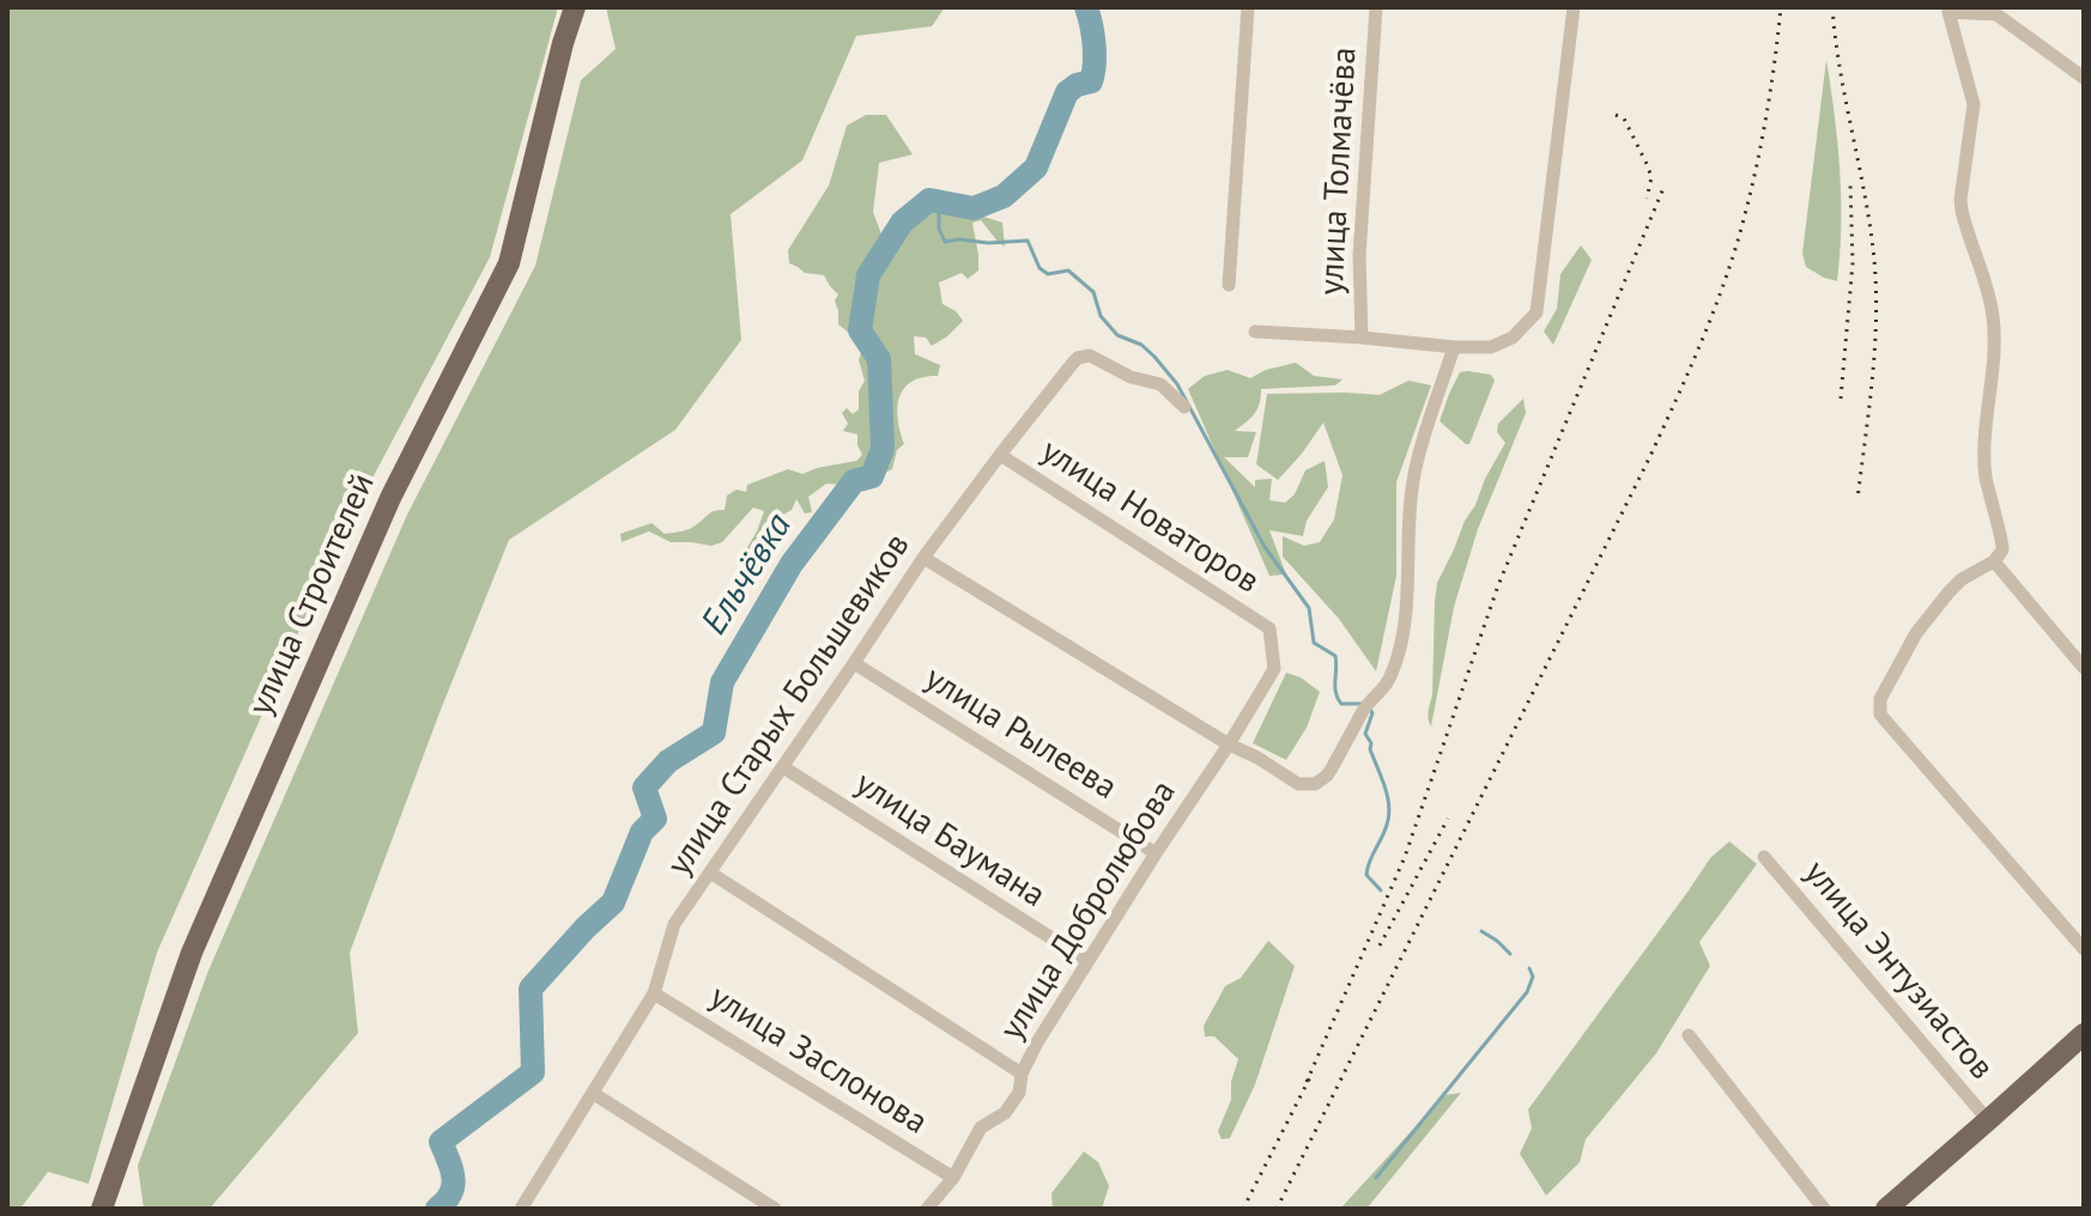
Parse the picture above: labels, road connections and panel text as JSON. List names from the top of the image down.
{
  "streets": {
    "main road": ["улица Строителей"],
    "street": [
      "улица Толмачёва",
      "улица Новаторов",
      "улица Старых Большевиков",
      "улица Рылеева",
      "улица Баумана",
      "улица Добролюбова",
      "улица Энтузиастов",
      "улица Заслонова"
    ]
  },
  "crossings": [
    ["улица Новаторов", "улица Старых Большевиков"],
    ["улица Новаторов", "улица Добролюбова"],
    ["улица Старых Большевиков", "улица Рылеева"],
    ["улица Старых Большевиков", "улица Баумана"],
    ["улица Старых Большевиков", "улица Заслонова"],
    ["улица Рылеева", "улица Добролюбова"],
    ["улица Баумана", "улица Добролюбова"],
    ["улица Добролюбова", "улица Заслонова"]
  ],
  "water": ["Ельчёвка"]
}
